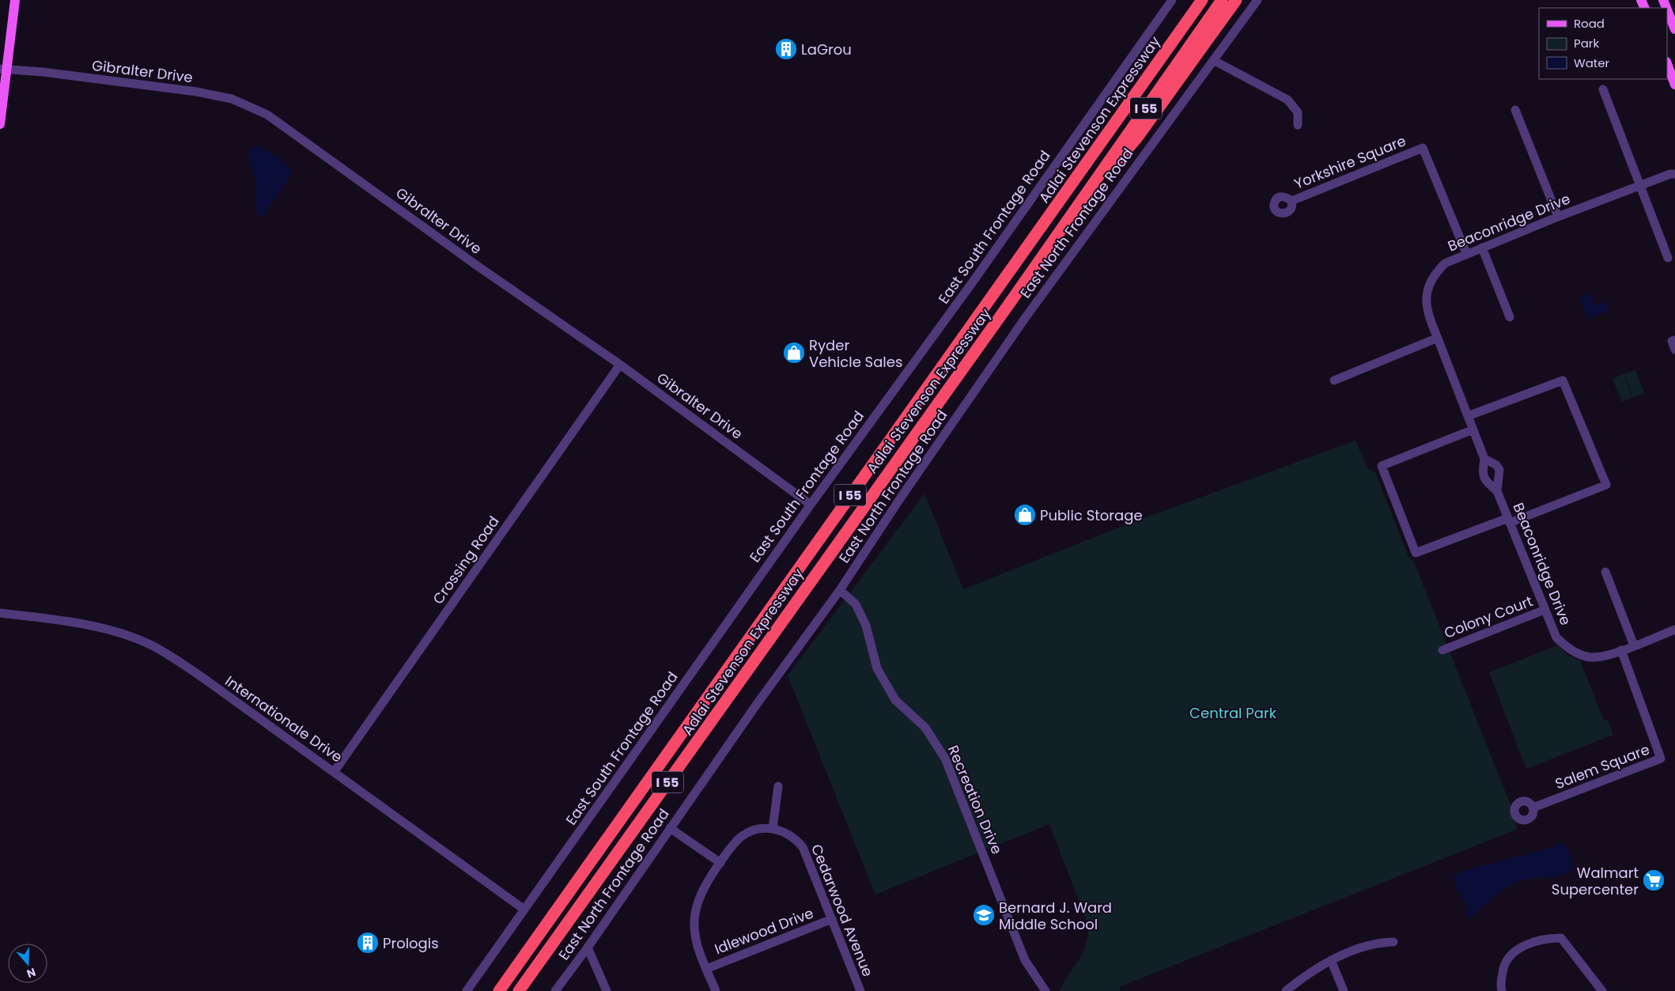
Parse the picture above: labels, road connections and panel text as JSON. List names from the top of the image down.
{
  "streets": {
    "highway": ["I 55", "Adlai Stevenson Expressway"],
    "street": [
      "Gibralter Drive",
      "Yorkshire Square",
      "Beaconridge Drive",
      "East North Frontage Road",
      "East South Frontage Road",
      "Crossing Road",
      "Colony Court",
      "Internationale Drive",
      "Salem Square",
      "Recreation Drive",
      "Cedarwood Avenue",
      "Idlewood Drive"
    ]
  },
  "crossings": [
    ["Gibralter Drive", "East South Frontage Road"],
    ["Gibralter Drive", "Crossing Road"],
    ["Yorkshire Square", "Beaconridge Drive"],
    ["Beaconridge Drive", "Colony Court"],
    ["Beaconridge Drive", "Salem Square"],
    ["East North Frontage Road", "Recreation Drive"],
    ["East South Frontage Road", "Internationale Drive"],
    ["Crossing Road", "Internationale Drive"],
    ["Cedarwood Avenue", "Idlewood Drive"]
  ],
  "parks": ["Central Park"],
  "places": {
    "building": ["LaGrou", "Prologis"],
    "shop": ["Ryder Vehicle Sales", "Public Storage"],
    "supermarket": ["Walmart Supercenter"],
    "school or university": ["Bernard J. Ward Middle School"]
  },
  "legend": ["Road", "Park", "Water"],
  "north": "bottom"
}
